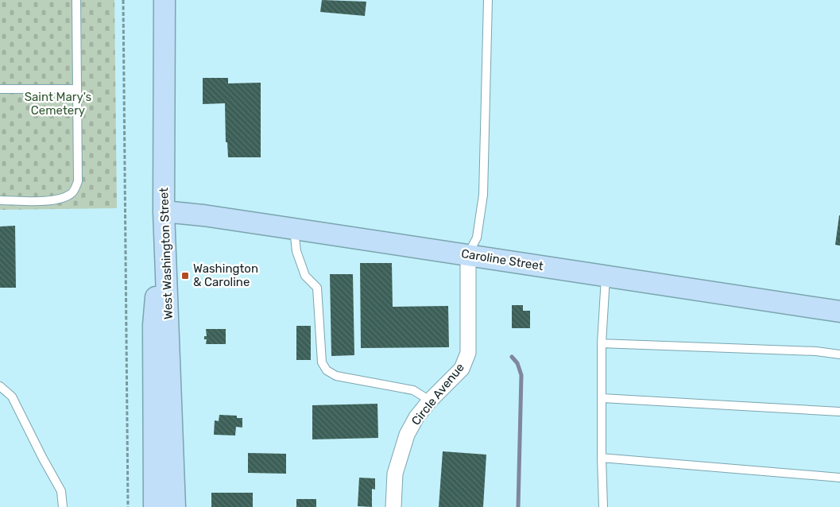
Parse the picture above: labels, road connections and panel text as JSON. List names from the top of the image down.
{
  "streets": {
    "main road": ["West Washington Street", "Caroline Street"],
    "street": ["Circle Avenue"]
  },
  "crossings": [
    ["West Washington Street", "Caroline Street"],
    ["Caroline Street", "Circle Avenue"]
  ],
  "parks": ["Saint Mary's Cemetery"],
  "places": {
    "transit": ["Washington & Caroline"]
  }
}
